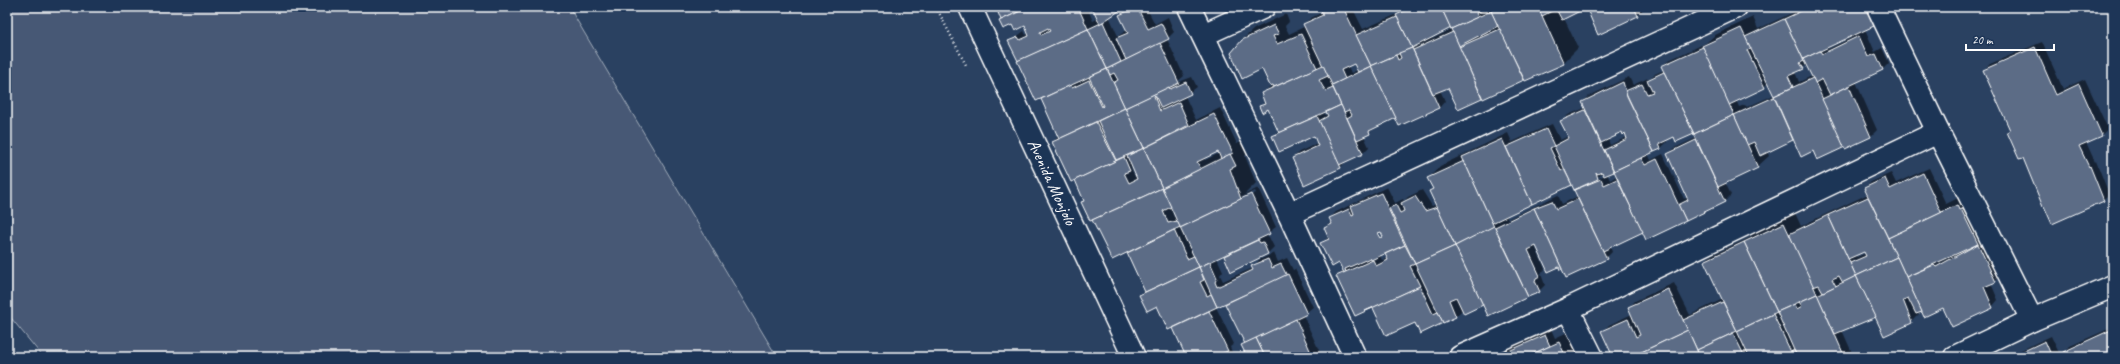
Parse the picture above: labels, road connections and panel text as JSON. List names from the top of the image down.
{
  "streets": {
    "street": ["Avenida Monjolo"]
  },
  "scale_bar": "20 m"
}
